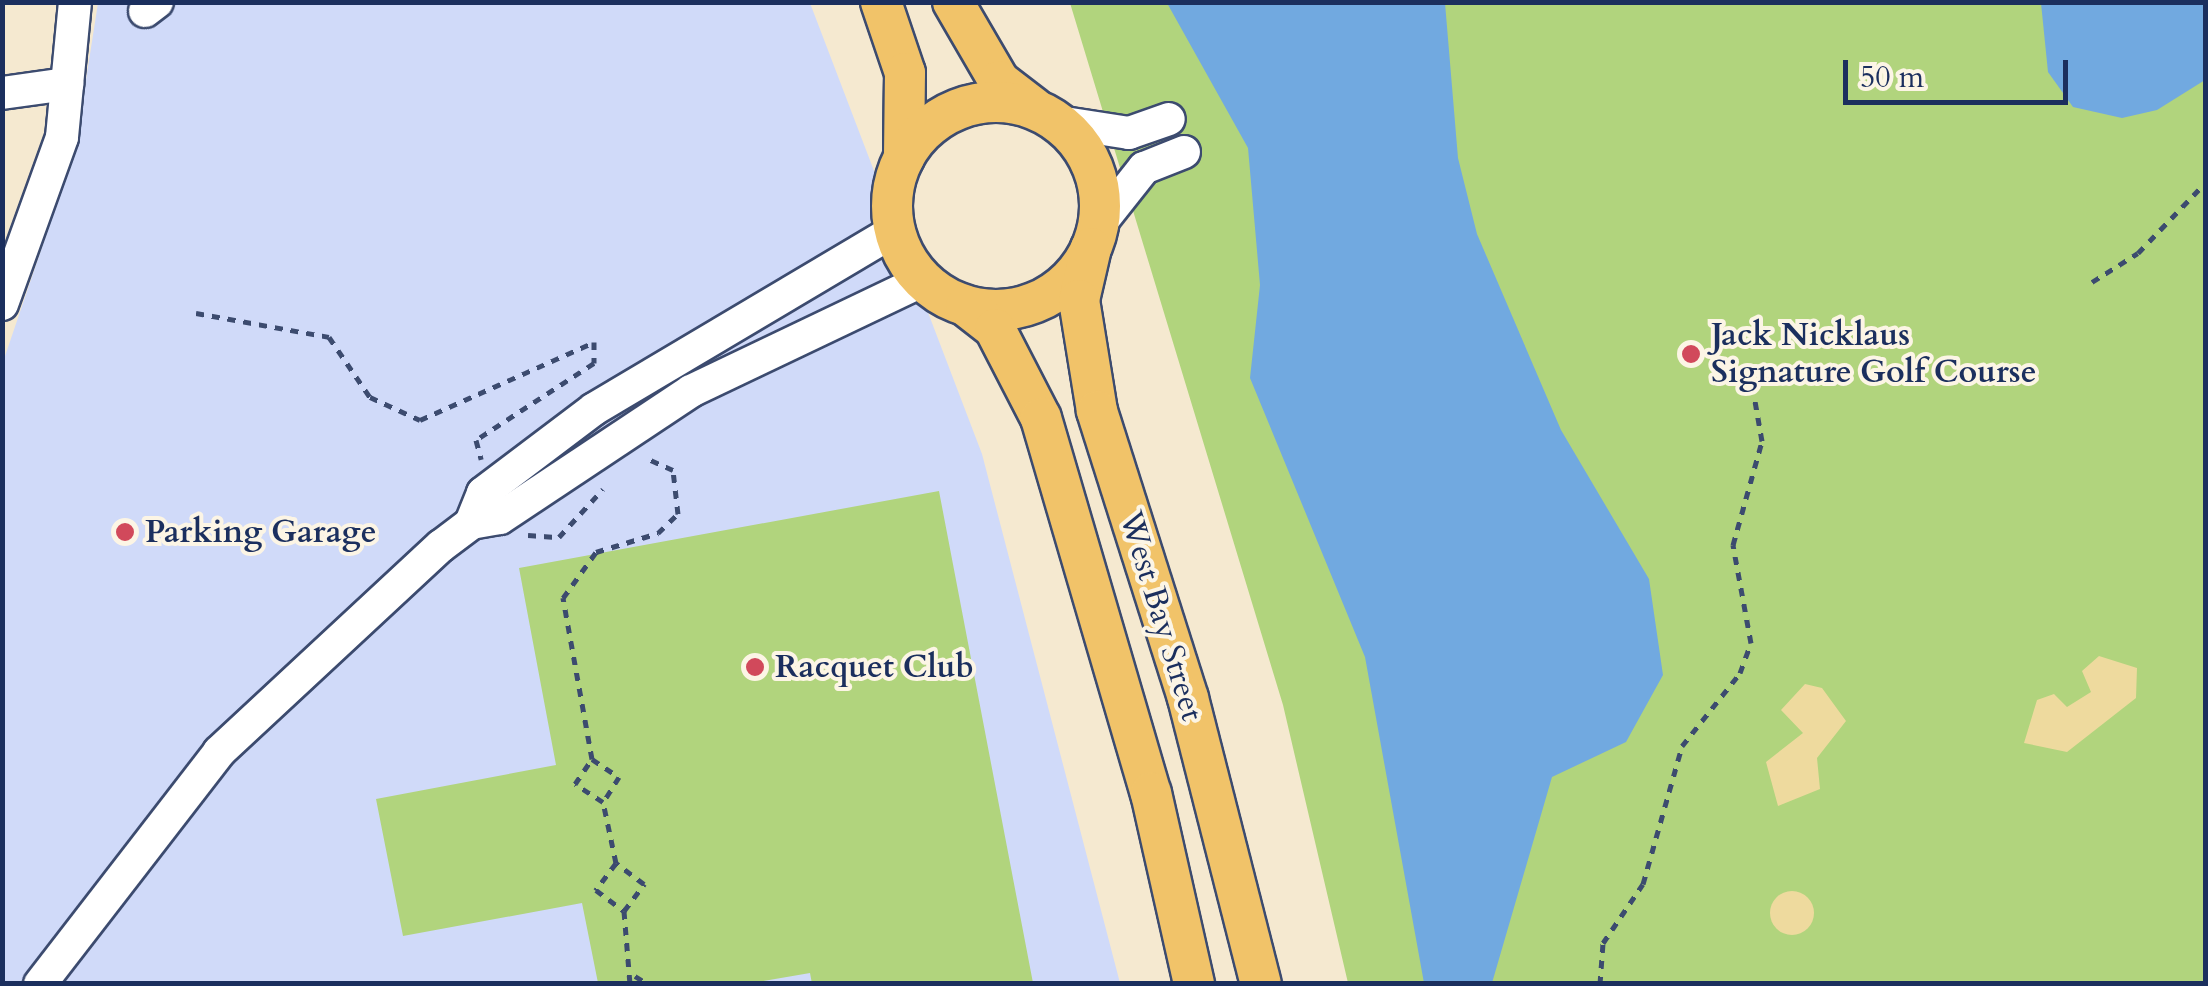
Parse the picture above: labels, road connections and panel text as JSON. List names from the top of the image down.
{
  "streets": {
    "main road": ["West Bay Street"]
  },
  "places": ["Jack Nicklaus Signature Golf Course", "Parking Garage", "Racquet Club"],
  "scale_bar": "50 m"
}
